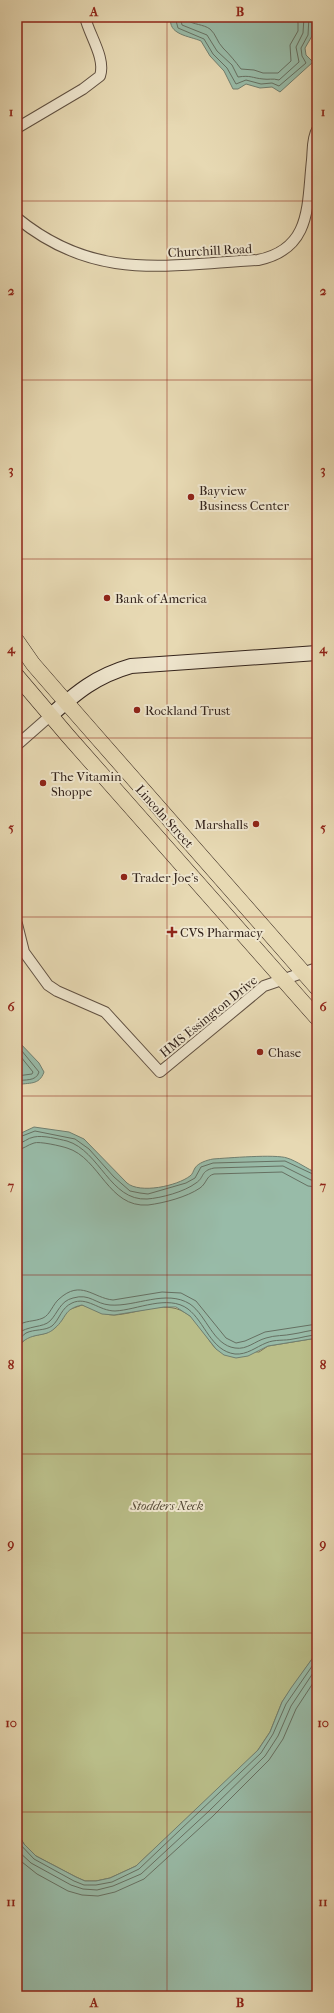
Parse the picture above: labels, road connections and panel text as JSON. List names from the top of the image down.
{
  "streets": {
    "main road": ["Lincoln Street"],
    "street": ["Churchill Road", "HMS Essington Drive"]
  },
  "crossings": [
    ["Lincoln Street", "HMS Essington Drive"]
  ],
  "parks": ["Stodders Neck"],
  "places": {
    "other": [
      "Bayview Business Center",
      "Bank of America",
      "Rockland Trust",
      "The Vitamin Shoppe",
      "Marshalls",
      "Trader Joe's",
      "Chase"
    ],
    "health": ["CVS Pharmacy"]
  },
  "grid": {
    "columns": ["A", "B"],
    "rows": [
      "1",
      "2",
      "3",
      "4",
      "5",
      "6",
      "7",
      "8",
      "9",
      "10",
      "11"
    ]
  }
}
